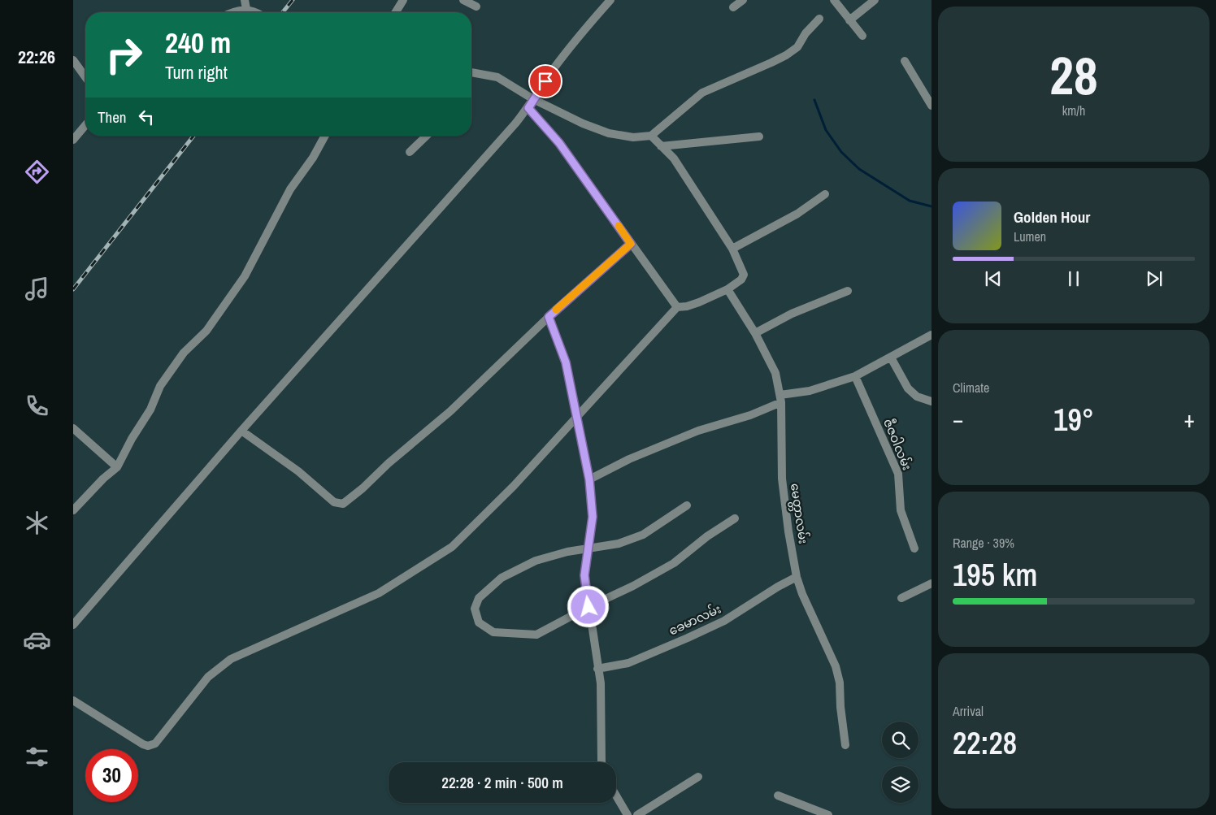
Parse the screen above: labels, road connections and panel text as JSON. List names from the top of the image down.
{
  "streets": {
    "street": ["ဇီဇဝါလမ်း", "မေတ္တာလမ်း", "ခေမာလမ်း"]
  },
  "crossings": [
    ["မေတ္တာလမ်း", "ခေမာလမ်း"]
  ],
  "page": {
    "tabs": "22:26",
    "tile": [
      ["28", "km/h"],
      "Climate",
      ["Range · 39%", "195 km"],
      ["Arrival", "22:28"]
    ],
    "turn": ["240 m", "Turn right"],
    "then": "Then",
    "song": ["Golden Hour", "Lumen"],
    "heat": ["−", "19°", "+"],
    "limit": "30",
    "trip": "22:28 · 2 min · 500 m"
  }
}
